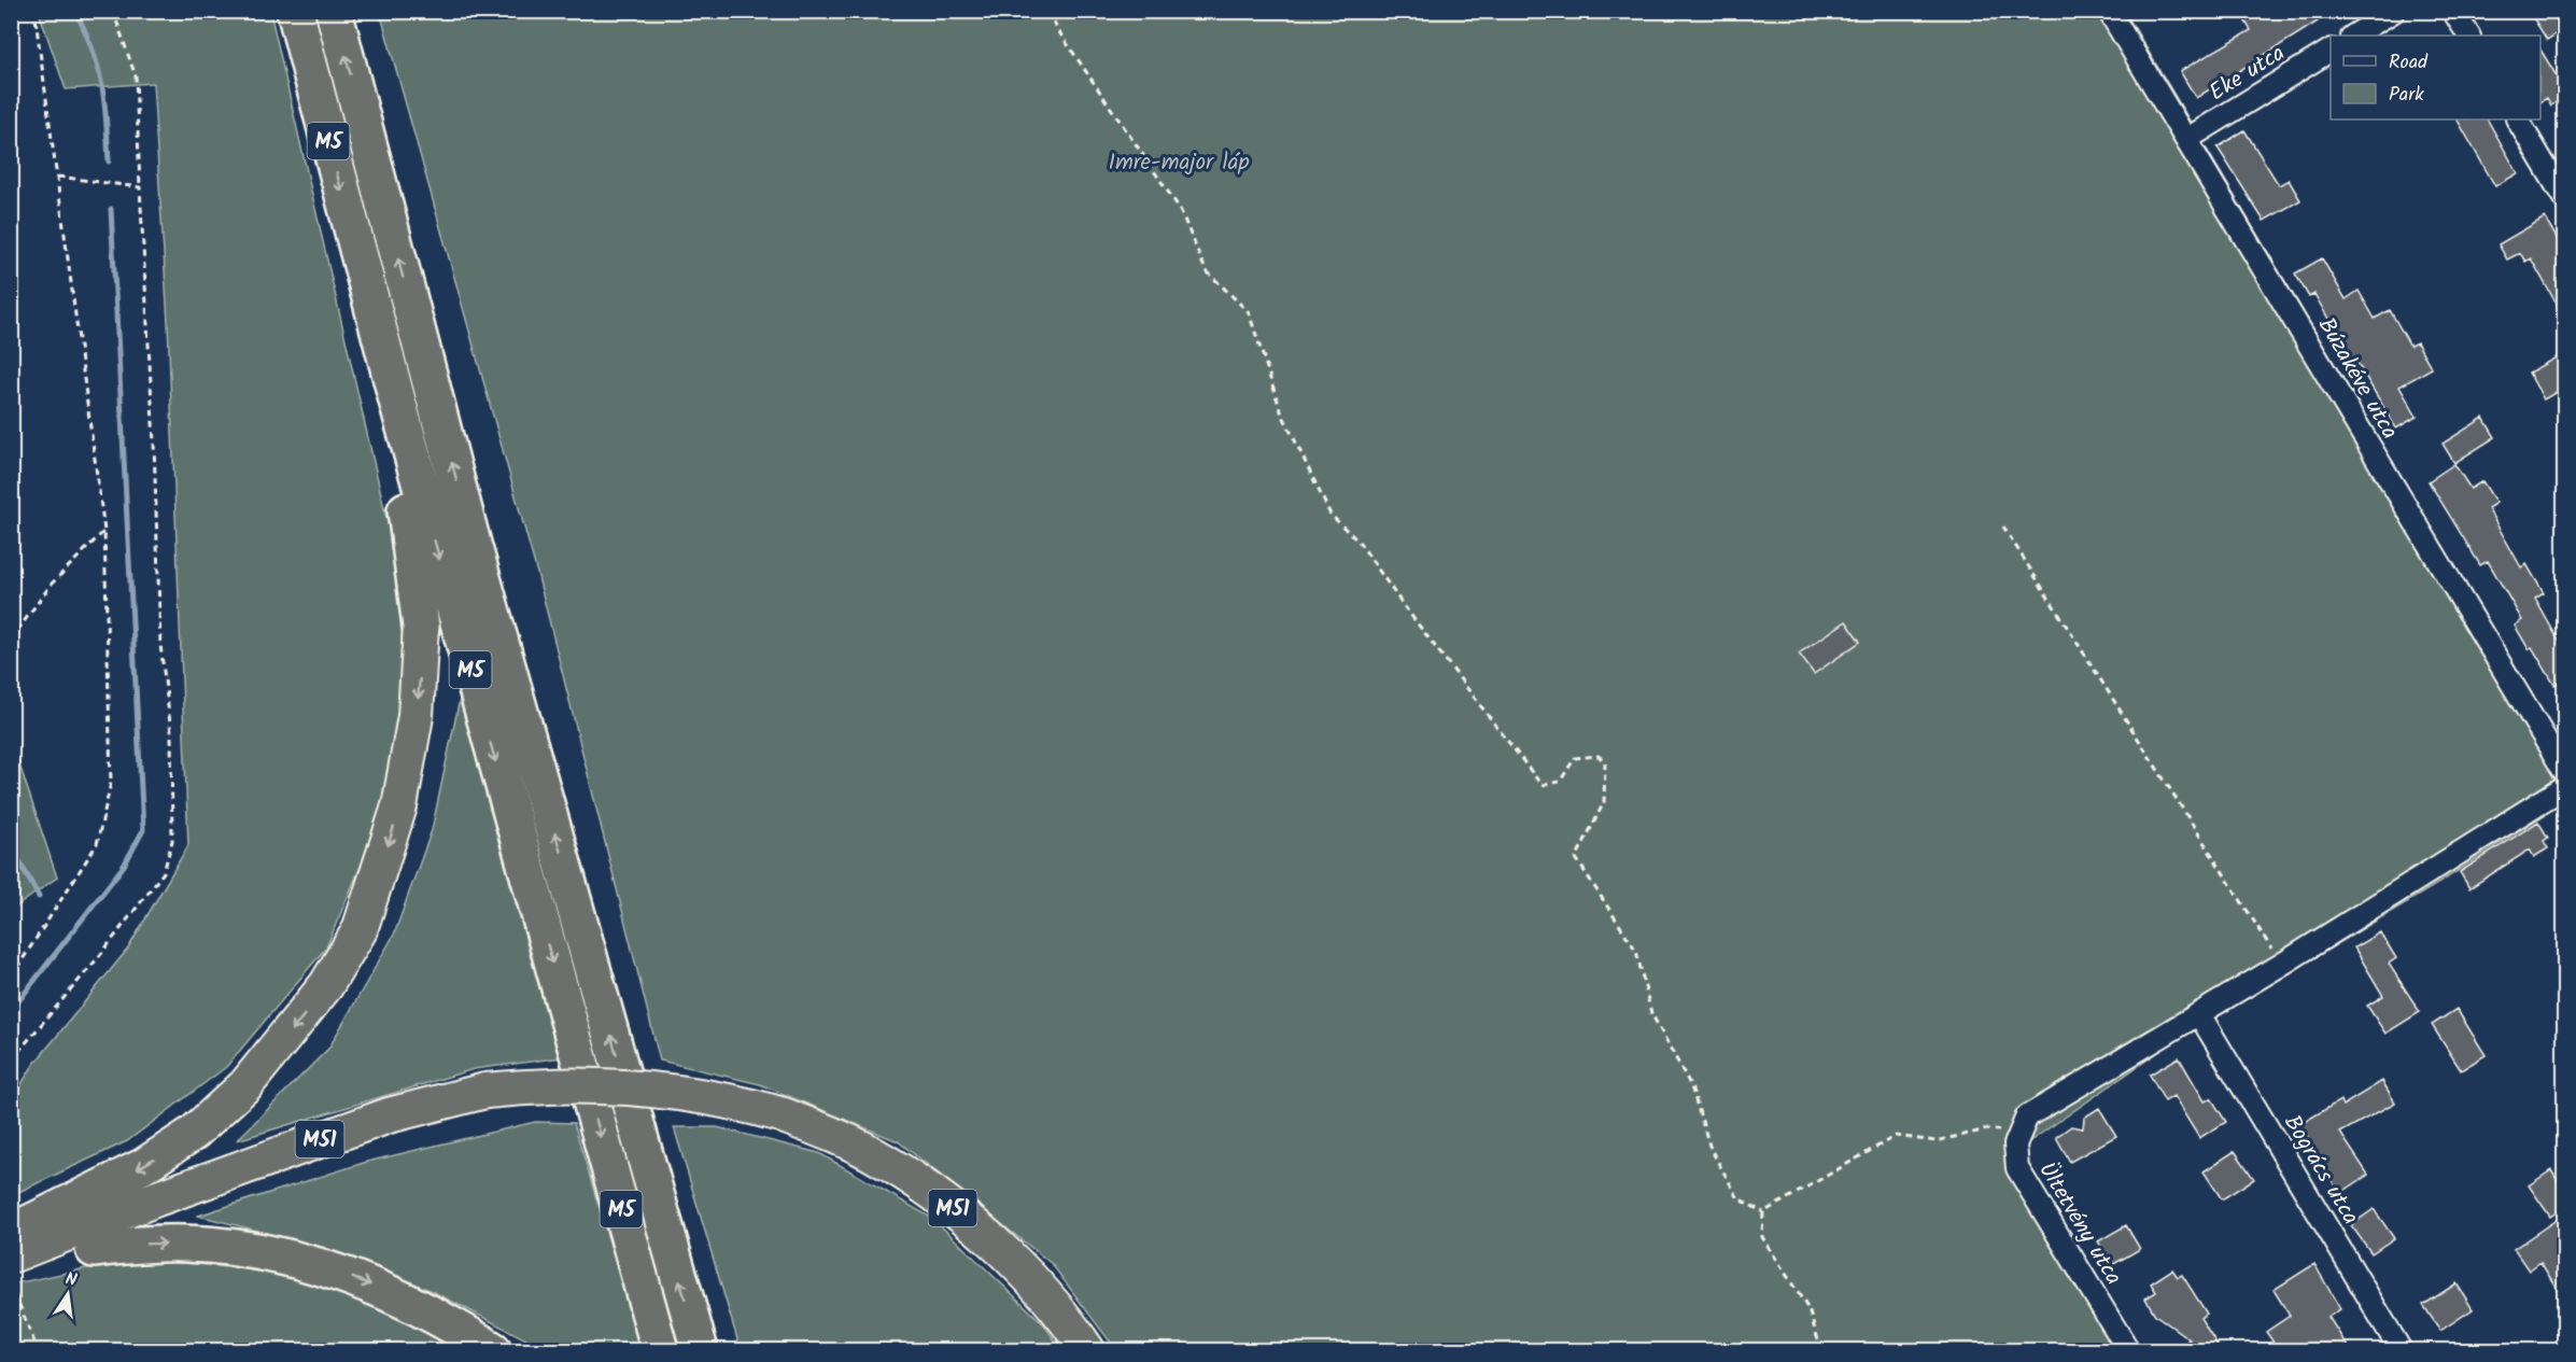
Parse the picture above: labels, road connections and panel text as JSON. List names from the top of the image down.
{
  "streets": {
    "highway": ["M5", "M51"],
    "street": [
      "Eke utca",
      "Búzakéve utca",
      "Bogrács utca",
      "Ültetvény utca"
    ]
  },
  "crossings": [
    ["Eke utca", "Búzakéve utca"]
  ],
  "parks": ["Imre-major láp"],
  "legend": ["Road", "Park"],
  "north": "top"
}
